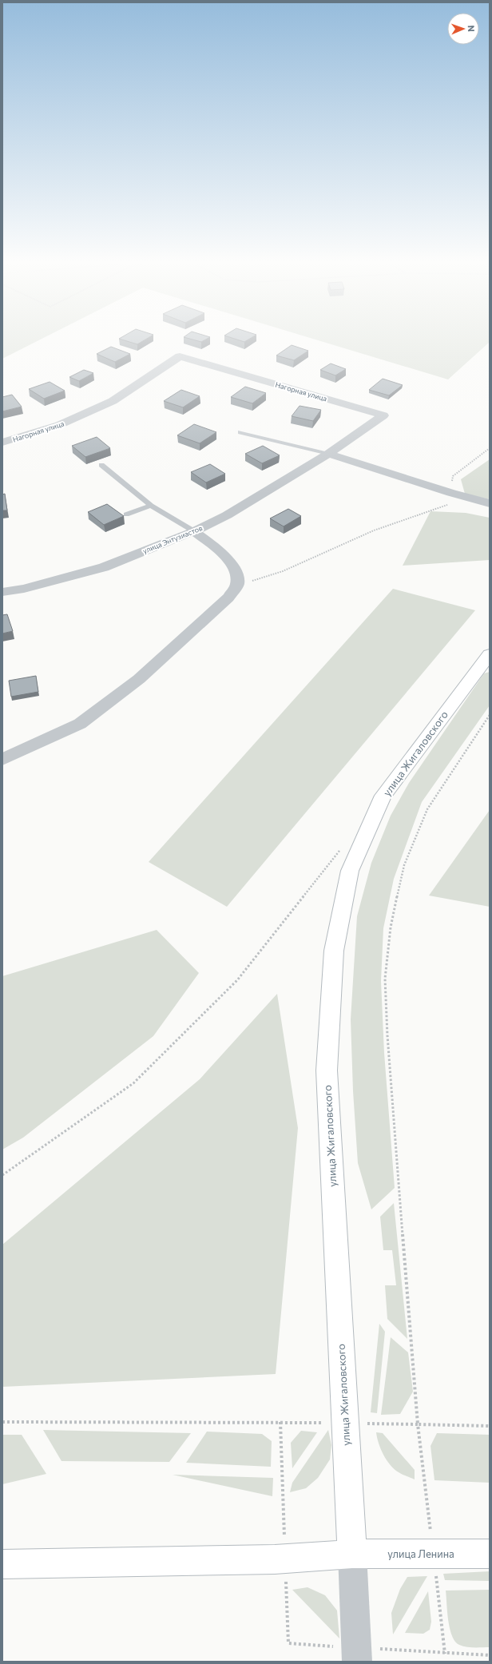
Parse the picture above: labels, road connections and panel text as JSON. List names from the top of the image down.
{
  "streets": {
    "main road": ["улица Жигаловского", "улица Ленина"],
    "street": ["Нагорная улица", "улица Энтузиастов"]
  },
  "crossings": [
    ["Нагорная улица", "улица Энтузиастов"],
    ["улица Жигаловского", "улица Ленина"]
  ],
  "north": "right"
}
